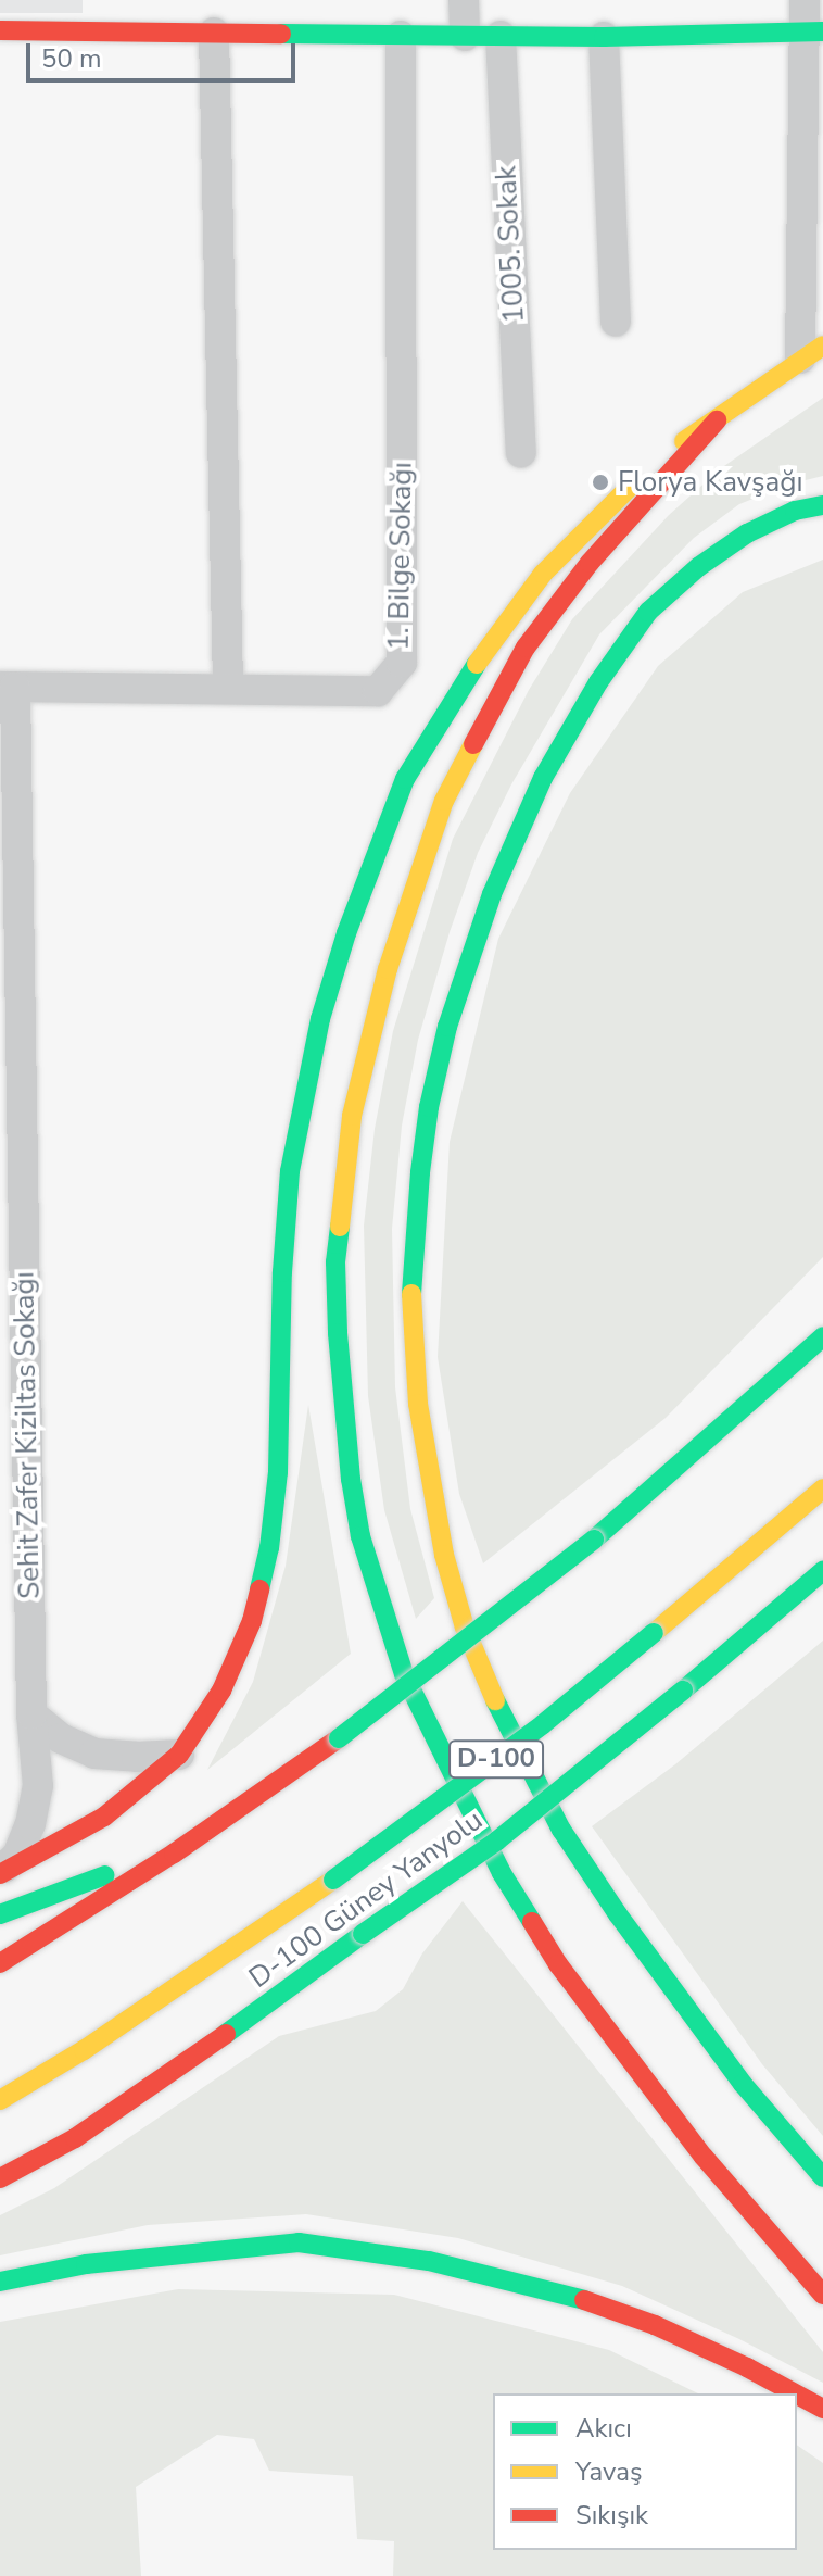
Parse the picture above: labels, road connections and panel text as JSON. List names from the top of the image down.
{
  "streets": {
    "main road": ["D-100", "D-100 Güney Yanyolu"],
    "street": ["1005. Sokak", "1. Bilge Sokağı", "Sehit Zafer Kiziltas Sokağı"]
  },
  "crossings": [
    ["1. Bilge Sokağı", "Sehit Zafer Kiziltas Sokağı"]
  ],
  "places": ["Florya Kavşağı"],
  "legend": ["Akıcı", "Yavaş", "Sıkışık"],
  "scale_bar": "50 m"
}
